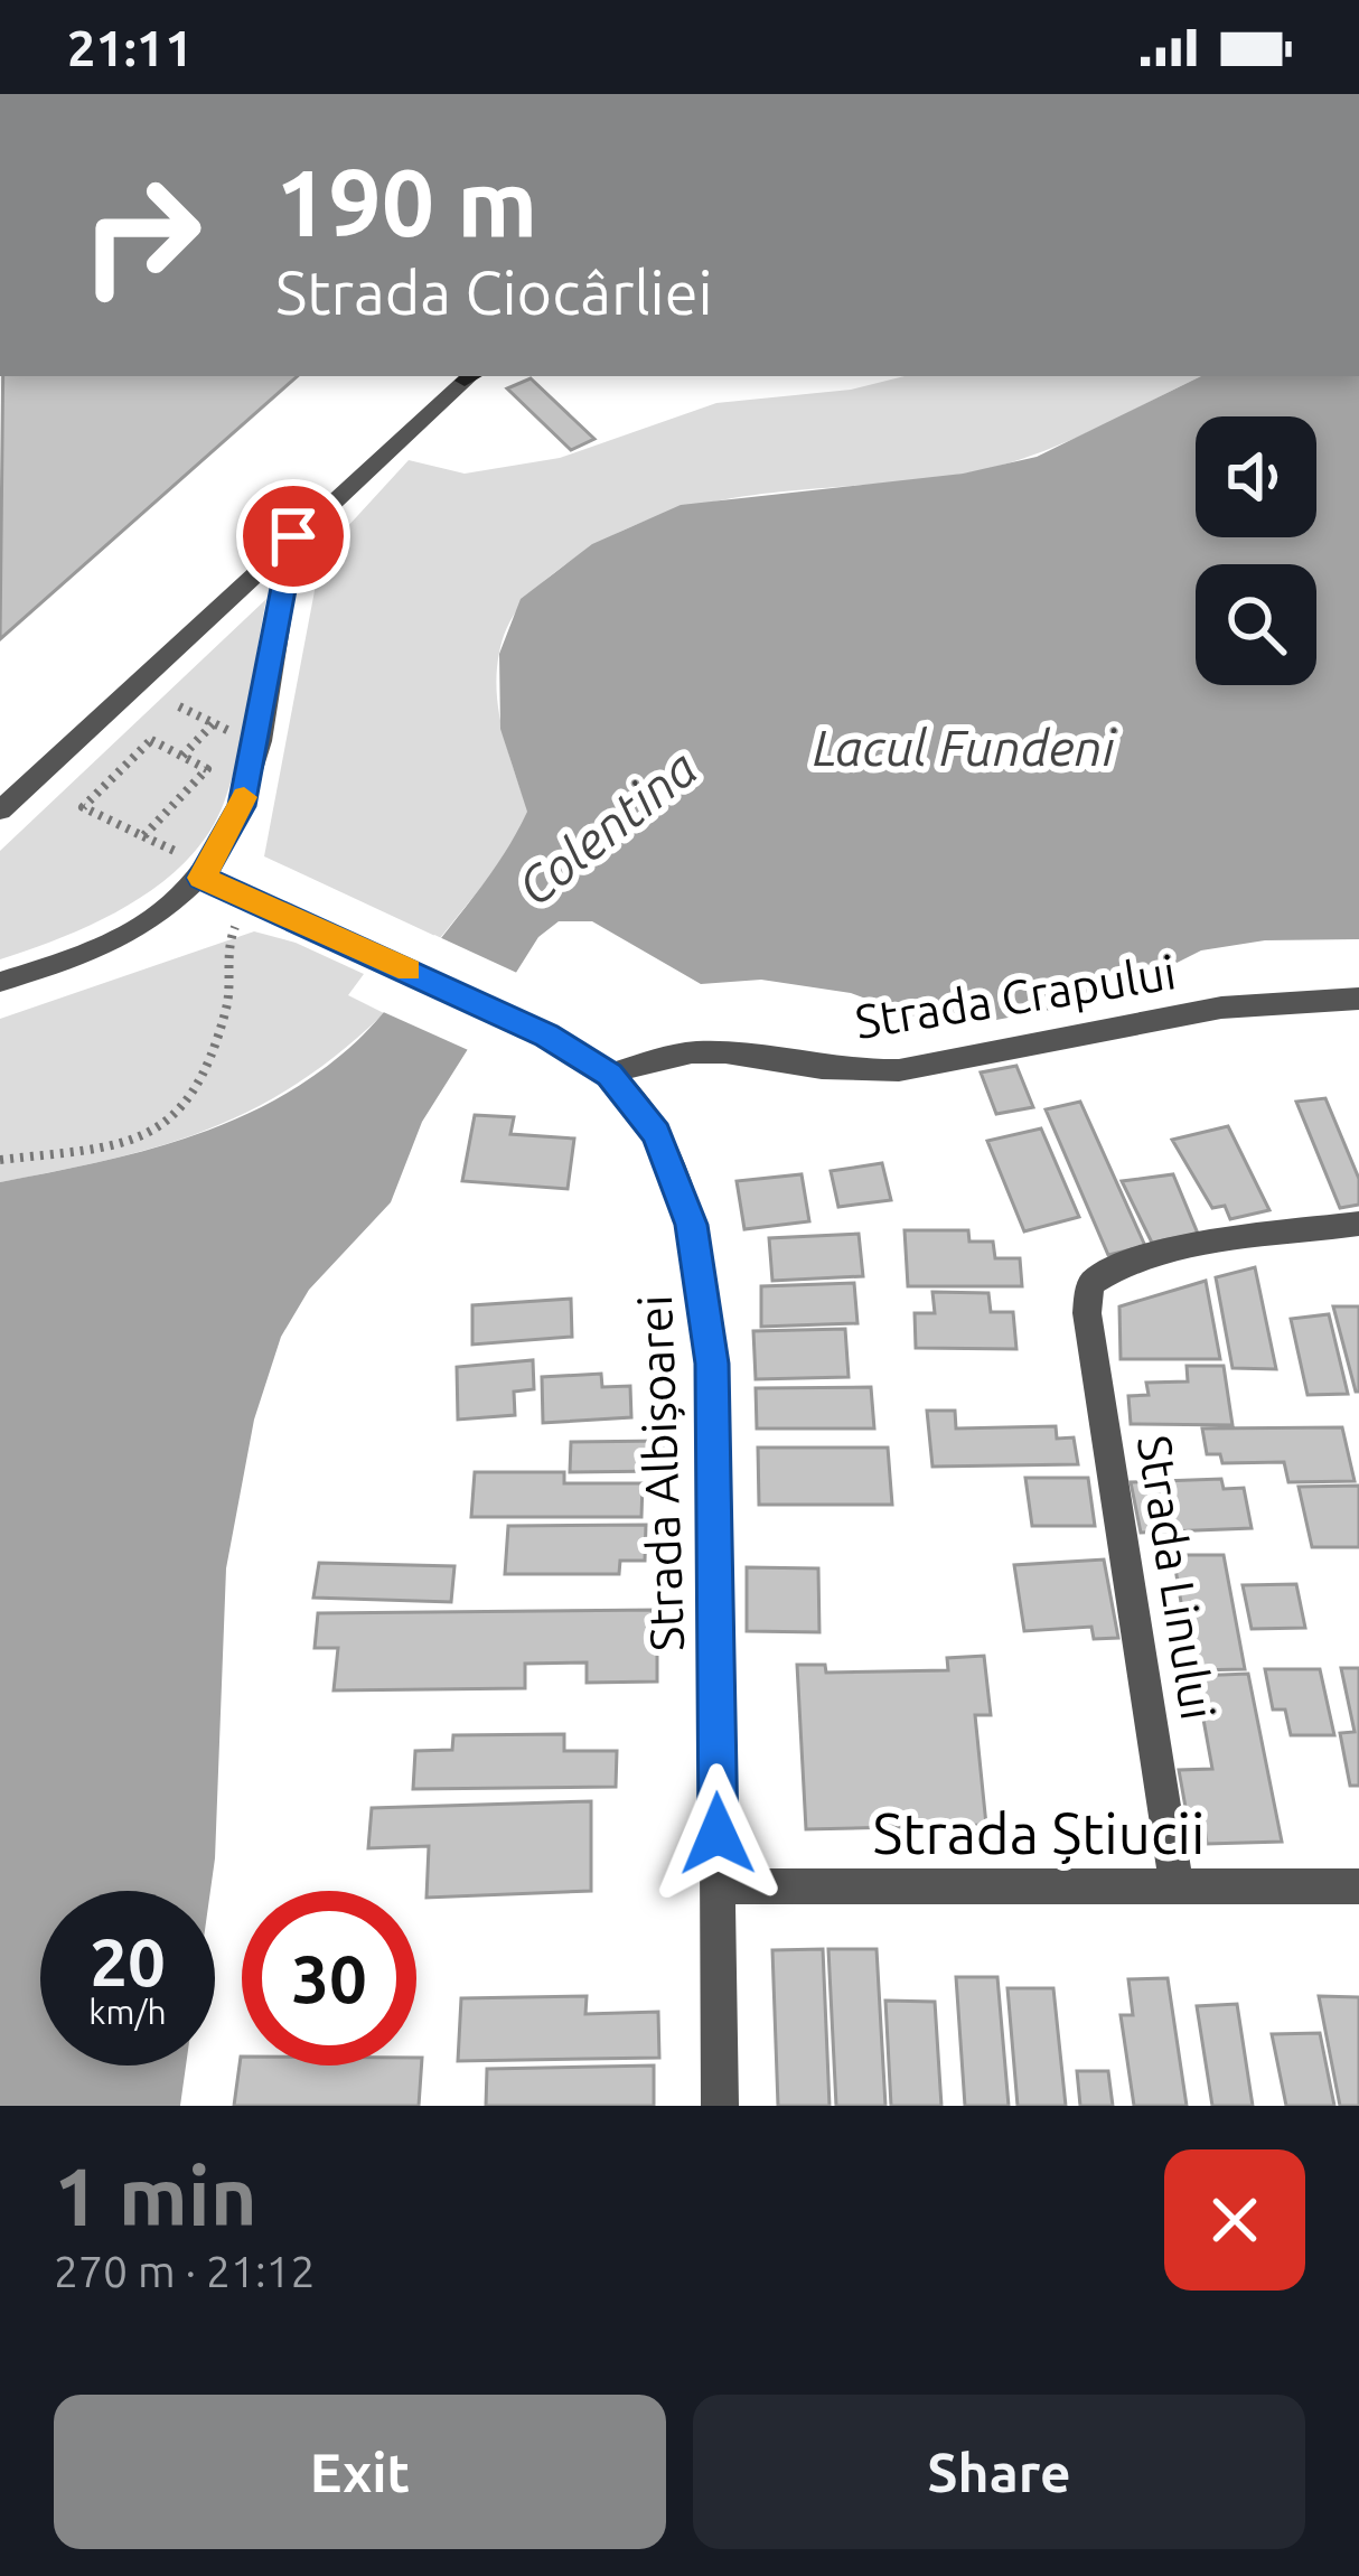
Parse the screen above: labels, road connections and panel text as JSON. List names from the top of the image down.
{
  "streets": {
    "street": [
      "Strada Crapului",
      "Strada Albișoarei",
      "Strada Linului",
      "Strada Știucii"
    ]
  },
  "crossings": [
    ["Strada Crapului", "Strada Albișoarei"],
    ["Strada Albișoarei", "Strada Știucii"],
    ["Strada Linului", "Strada Știucii"]
  ],
  "water": ["Lacul Fundeni", "Colentina"],
  "page": {
    "status": "21:11",
    "turn": ["190 m", "Strada Ciocârliei"],
    "speed": "20 km/h",
    "limit": "30",
    "heading": ["1 min", "270 m · 21:12"],
    "buttons": ["Exit", "Share"]
  }
}
